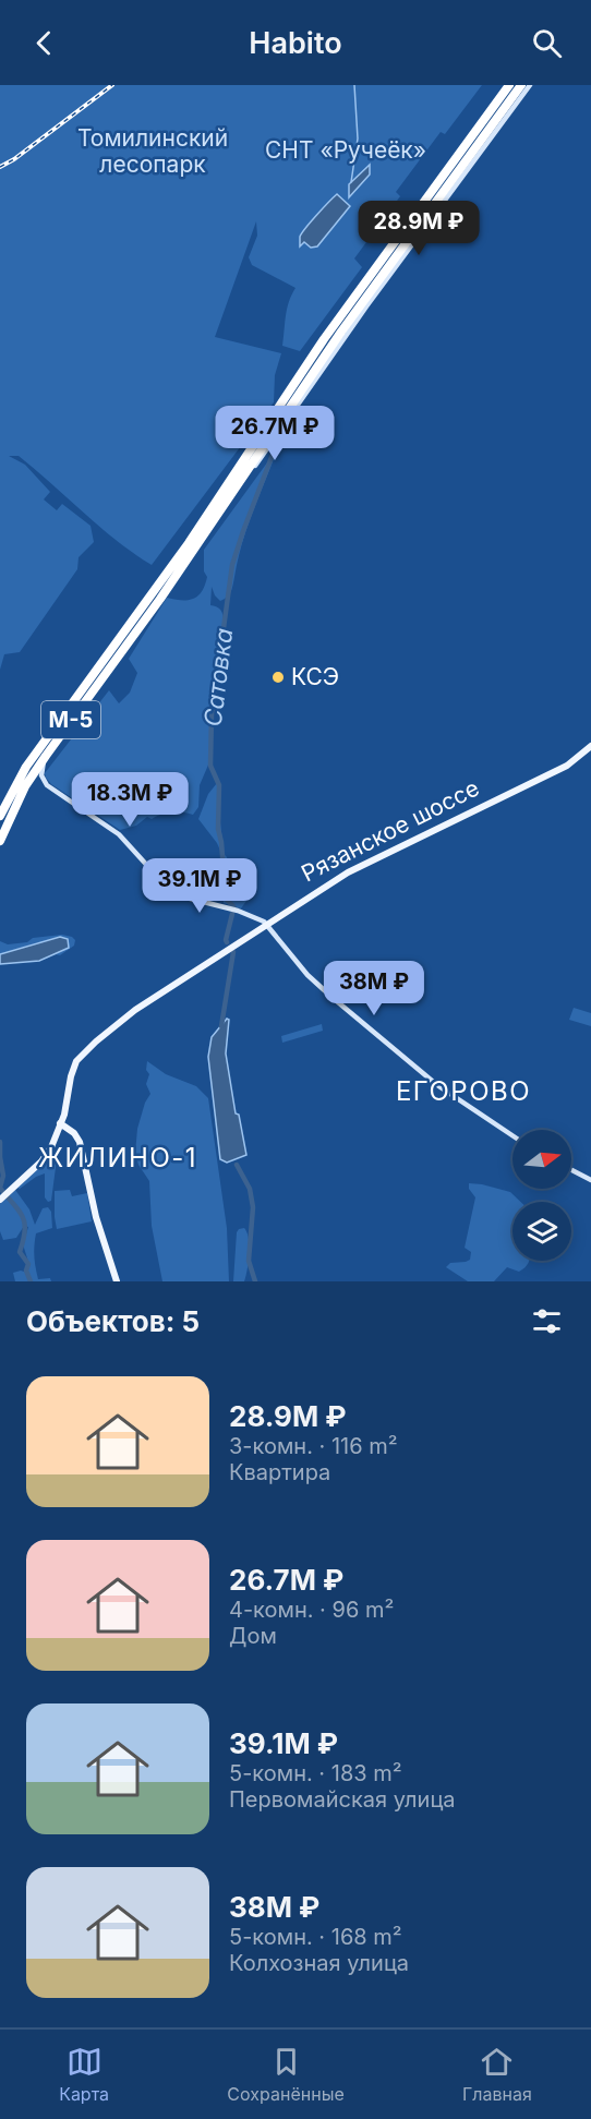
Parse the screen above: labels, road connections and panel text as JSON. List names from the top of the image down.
{
  "streets": {
    "highway": ["М-5"],
    "main road": ["Рязанское шоссе"]
  },
  "districts": ["ЕГОРОВО", "ЖИЛИНО-1"],
  "water": ["Сатовка"],
  "parks": ["Томилинский лесопарк", "СНТ «Ручеёк»"],
  "places": ["КСЭ"],
  "north": "right",
  "page": {
    "header": "Habito",
    "price": [
      "28.9M ₽",
      "26.7M ₽",
      "18.3M ₽",
      "39.1M ₽",
      "38M ₽"
    ],
    "heading": "Объектов: 5",
    "list": [
      {
        "name": "28.9M ₽",
        "note": "3-комн. · 116 m² · Квартира"
      },
      {
        "name": "26.7M ₽",
        "note": "4-комн. · 96 m² · Дом"
      },
      {
        "name": "39.1M ₽",
        "note": "5-комн. · 183 m² · Первомайская улица"
      },
      {
        "name": "38M ₽",
        "note": "5-комн. · 168 m² · Колхозная улица"
      }
    ],
    "tabs": ["Карта", "Сохранённые", "Главная"]
  }
}
